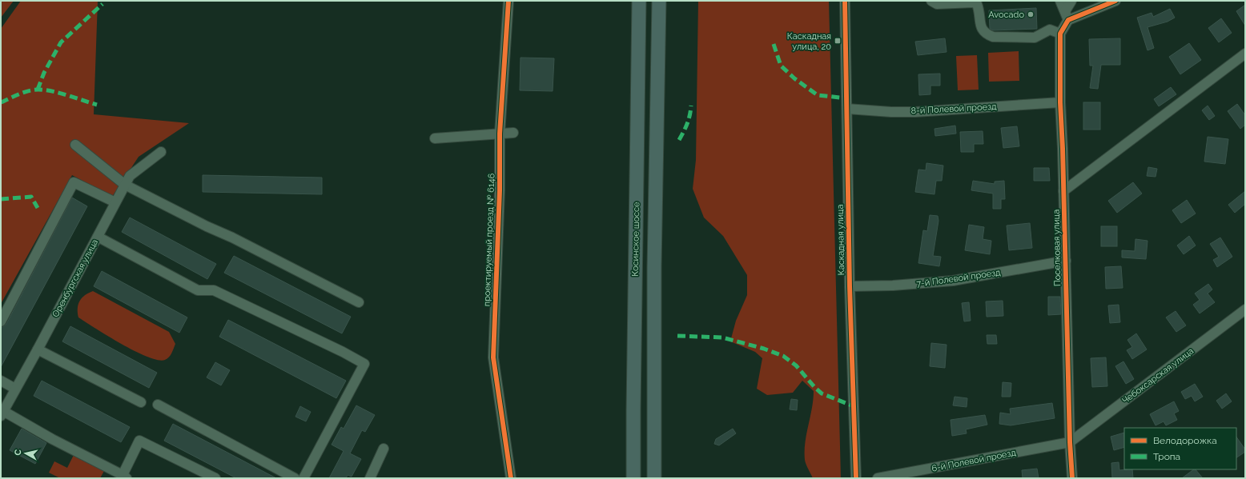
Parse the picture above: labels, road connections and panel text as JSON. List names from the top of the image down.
{
  "streets": {
    "highway": ["Косинское шоссе"],
    "street": [
      "8-й Полевой проезд",
      "проектируемый проезд № 6146",
      "Каскадная улица",
      "Поселковая улица",
      "Оренбургская улица",
      "7-й Полевой проезд",
      "Чебоксарская улица",
      "6-й Полевой проезд"
    ]
  },
  "crossings": [
    ["8-й Полевой проезд", "Каскадная улица"],
    ["8-й Полевой проезд", "Поселковая улица"],
    ["Каскадная улица", "7-й Полевой проезд"],
    ["Поселковая улица", "7-й Полевой проезд"],
    ["Поселковая улица", "Чебоксарская улица"],
    ["Поселковая улица", "6-й Полевой проезд"],
    ["Чебоксарская улица", "6-й Полевой проезд"]
  ],
  "places": {
    "other": ["Avocado"],
    "transit": ["Каскадная улица, 20"]
  },
  "legend": ["Велодорожка", "Тропа"],
  "north": "left"
}
